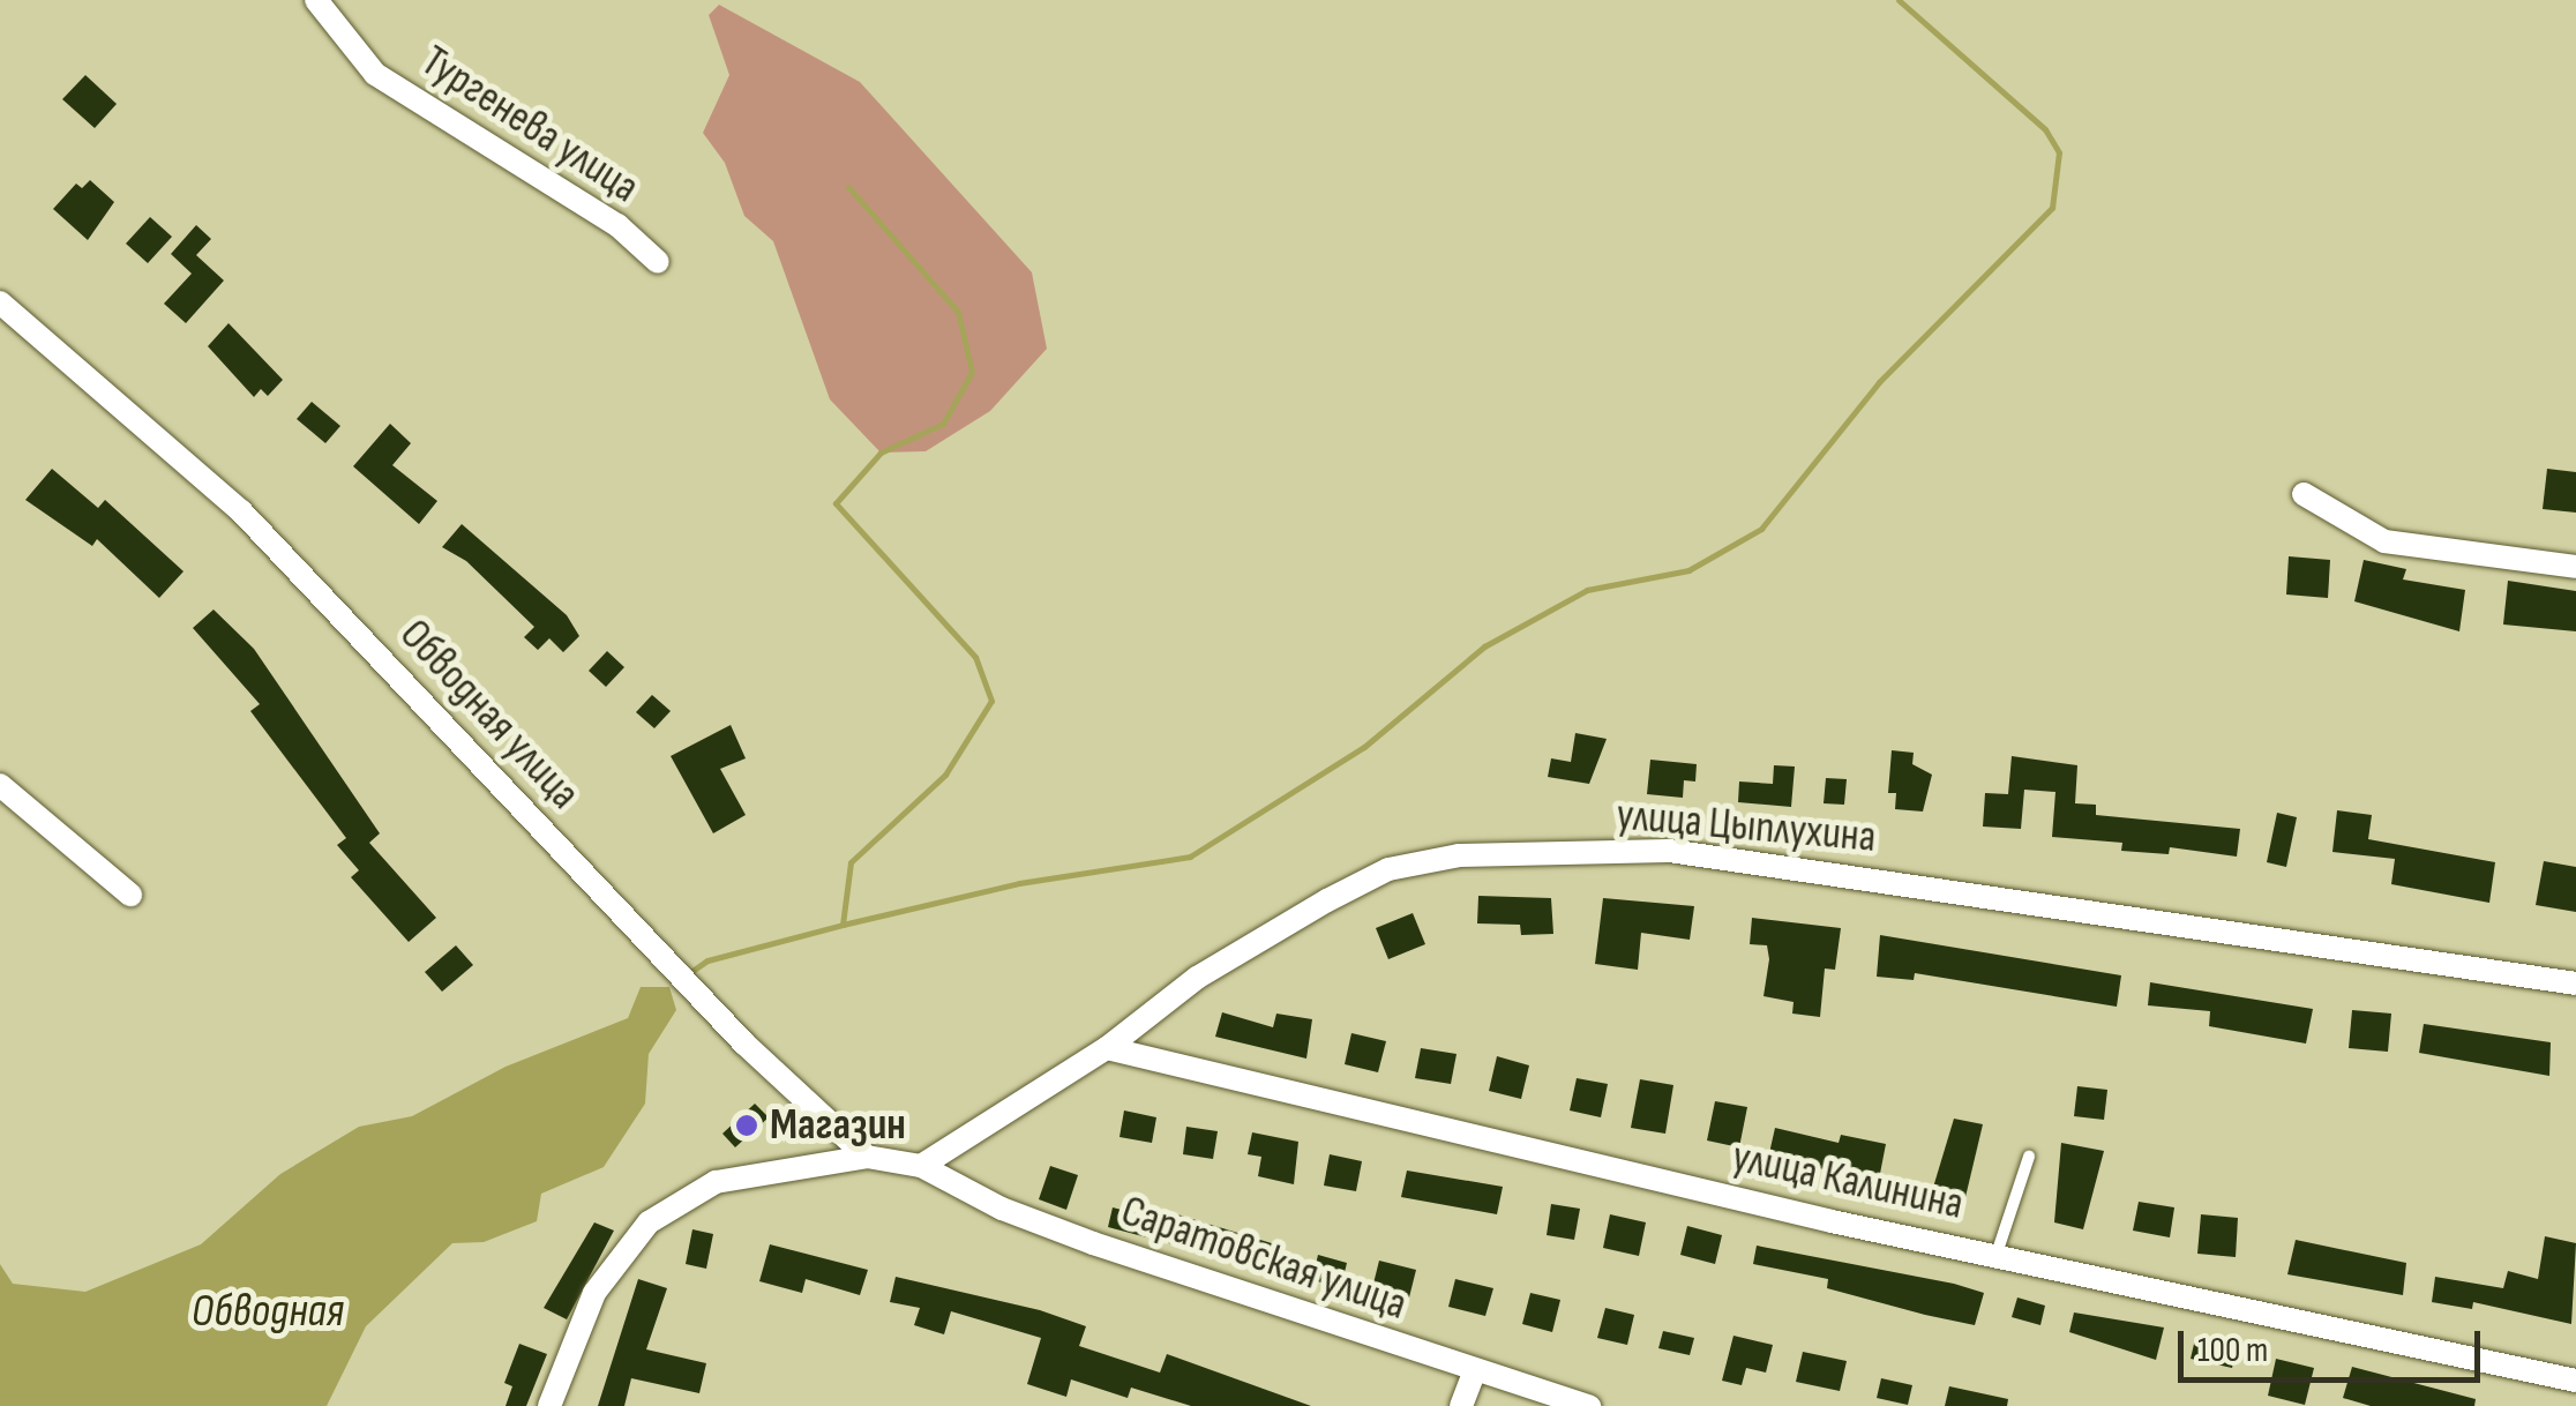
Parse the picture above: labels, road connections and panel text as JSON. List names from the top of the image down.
{
  "streets": {
    "street": [
      "Тургенева улица",
      "Обводная улица",
      "улица Цыплухина",
      "улица Калинина",
      "Саратовская улица"
    ]
  },
  "crossings": [
    ["улица Цыплухина", "улица Калинина"],
    ["улица Цыплухина", "Саратовская улица"]
  ],
  "water": ["Обводная"],
  "places": ["Магазин"],
  "scale_bar": "100 m"
}
